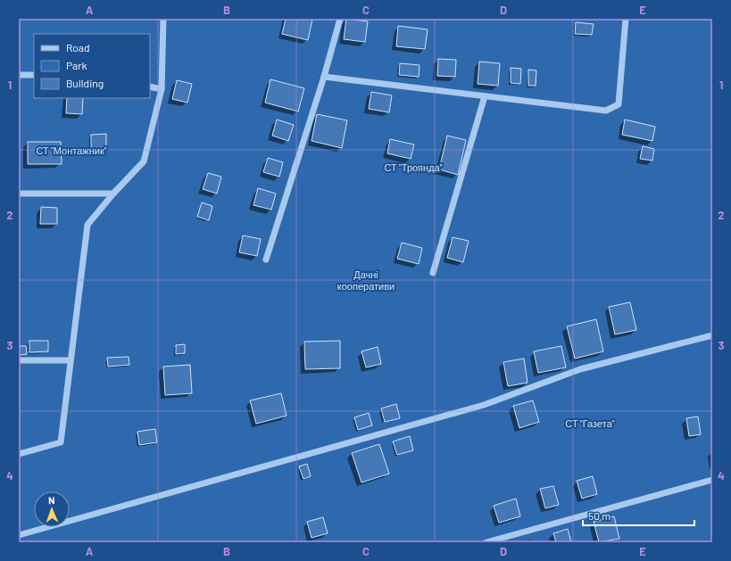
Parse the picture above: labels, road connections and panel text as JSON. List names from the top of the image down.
{
  "parks": [
    "СТ \"Монтажник\"",
    "СТ \"Троянда\"",
    "Дачні кооперативи",
    "СТ \"Газета\""
  ],
  "legend": ["Road", "Park", "Building"],
  "scale_bar": "50 m",
  "north": "top",
  "grid": {
    "columns": [
      "A",
      "B",
      "C",
      "D",
      "E"
    ],
    "rows": [
      "1",
      "2",
      "3",
      "4"
    ]
  }
}
